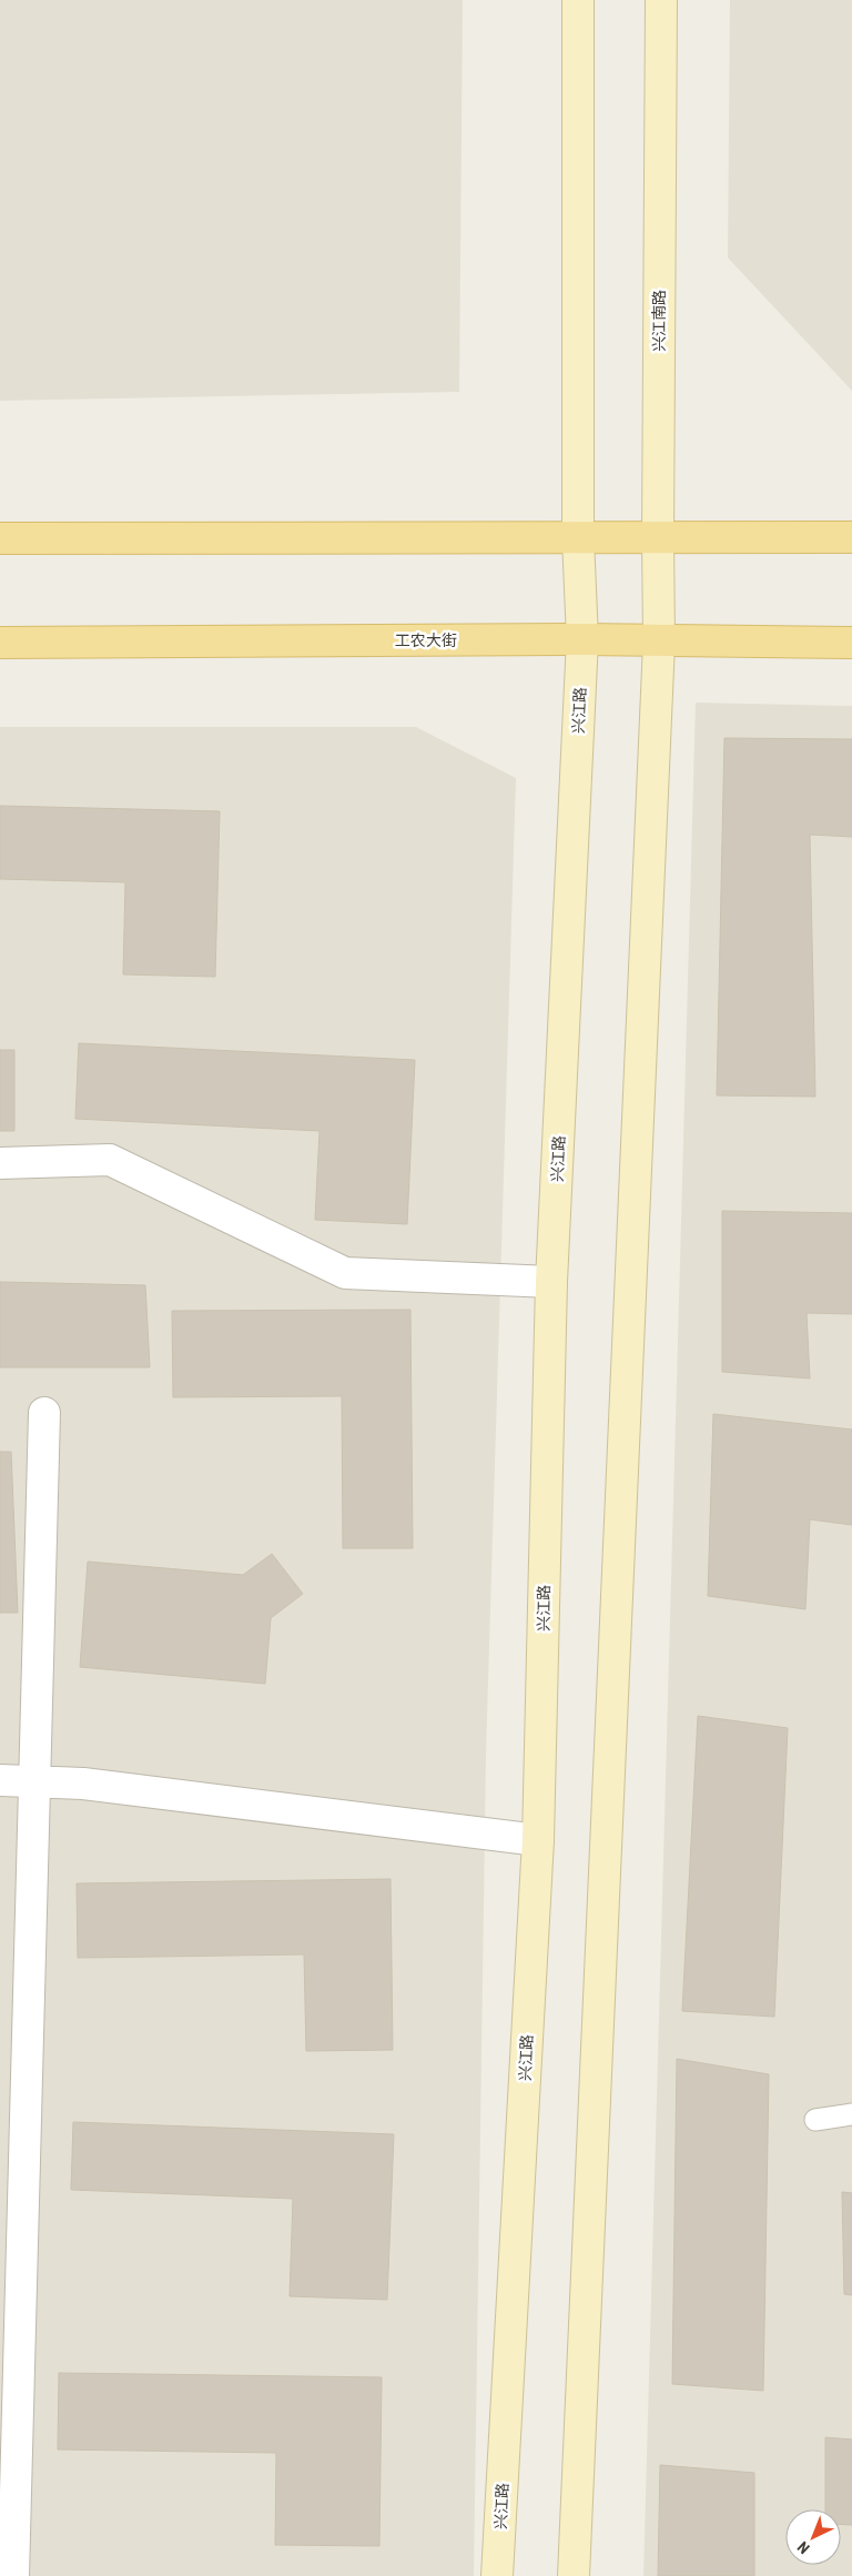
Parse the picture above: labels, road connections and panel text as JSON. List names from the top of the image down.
{
  "streets": {
    "main road": ["兴江南路", "工农大街", "兴江路"]
  },
  "crossings": [
    ["兴江南路", "工农大街"],
    ["工农大街", "兴江路"]
  ],
  "north": "bottom left"
}
